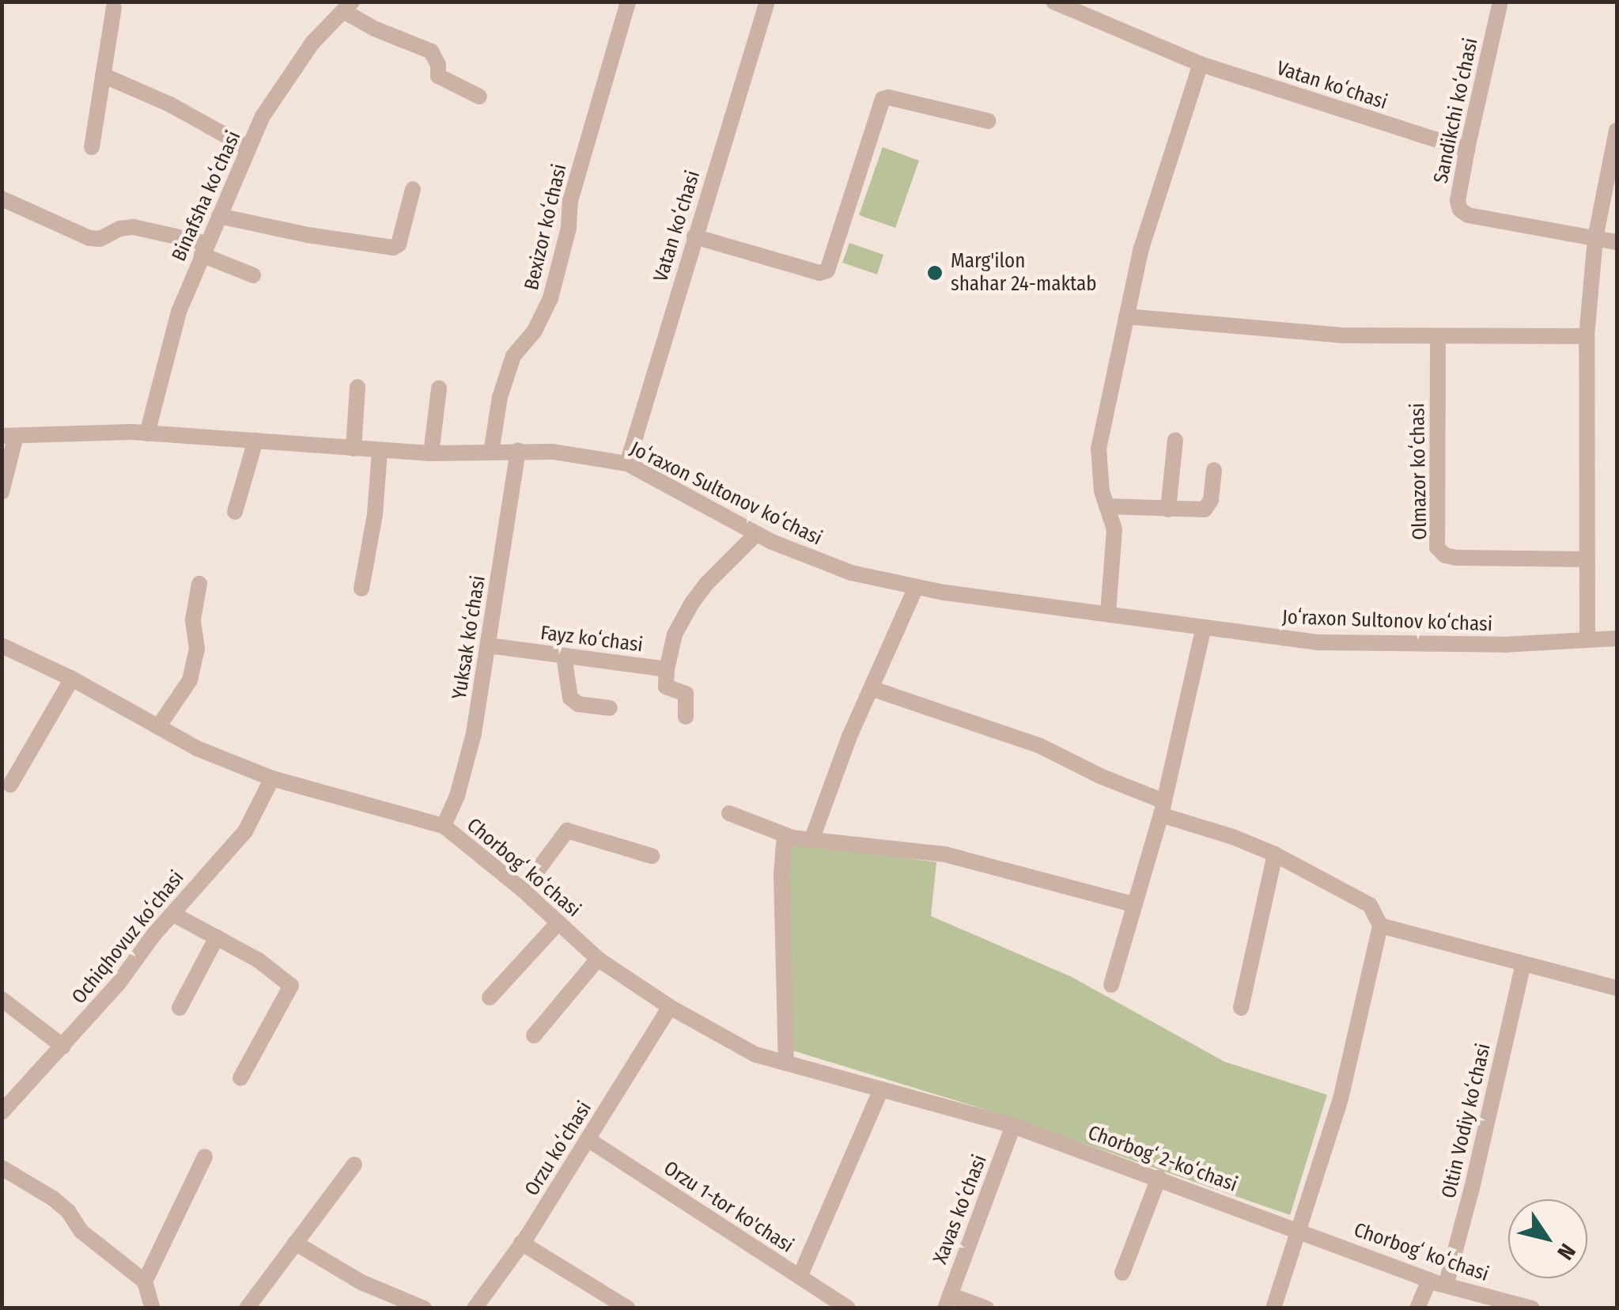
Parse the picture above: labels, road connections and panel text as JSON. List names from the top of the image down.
{
  "streets": {
    "street": [
      "Vatan koʻchasi",
      "Sandikchi koʻchasi",
      "Binafsha koʻchasi",
      "Bexizor koʻchasi",
      "Olmazor koʻchasi",
      "Joʻraxon Sultonov koʻchasi",
      "Yuksak koʻchasi",
      "Fayz koʻchasi",
      "Chorbogʻ koʻchasi",
      "Ochiqhovuz koʻchasi",
      "Oltin Vodiy koʻchasi",
      "Orzu koʻchasi",
      "Chorbogʻ 2-koʻchasi",
      "Orzu 1-tor ko'chasi",
      "Xavas koʻchasi"
    ]
  },
  "crossings": [
    ["Vatan koʻchasi", "Sandikchi koʻchasi"],
    ["Vatan koʻchasi", "Joʻraxon Sultonov koʻchasi"],
    ["Binafsha koʻchasi", "Joʻraxon Sultonov koʻchasi"],
    ["Bexizor koʻchasi", "Joʻraxon Sultonov koʻchasi"],
    ["Joʻraxon Sultonov koʻchasi", "Yuksak koʻchasi"],
    ["Joʻraxon Sultonov koʻchasi", "Fayz koʻchasi"],
    ["Yuksak koʻchasi", "Fayz koʻchasi"],
    ["Yuksak koʻchasi", "Chorbogʻ koʻchasi"],
    ["Chorbogʻ koʻchasi", "Ochiqhovuz koʻchasi"],
    ["Chorbogʻ koʻchasi", "Oltin Vodiy koʻchasi"],
    ["Chorbogʻ koʻchasi", "Orzu koʻchasi"],
    ["Chorbogʻ koʻchasi", "Chorbogʻ 2-koʻchasi"],
    ["Chorbogʻ koʻchasi", "Xavas koʻchasi"],
    ["Orzu koʻchasi", "Orzu 1-tor ko'chasi"],
    ["Chorbogʻ 2-koʻchasi", "Xavas koʻchasi"]
  ],
  "places": ["Marg'ilon shahar 24-maktab"],
  "north": "bottom right"
}
